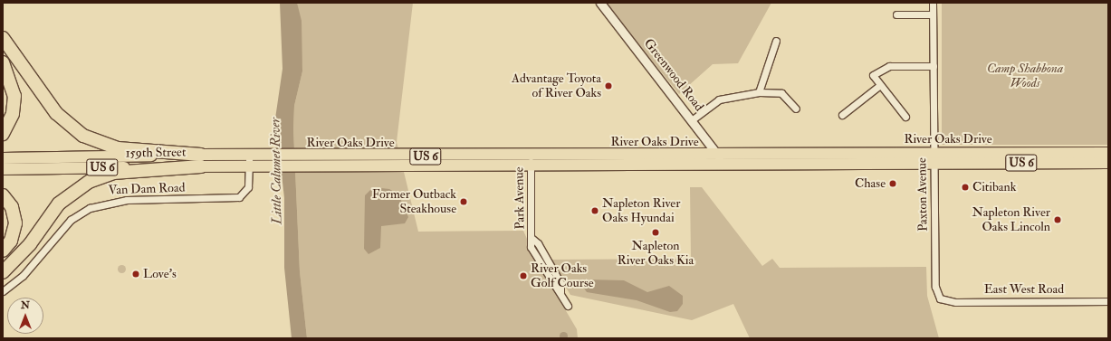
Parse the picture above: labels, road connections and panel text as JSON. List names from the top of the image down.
{
  "streets": {
    "main road": ["River Oaks Drive", "159th Street", "US 6"],
    "street": [
      "Greenwood Road",
      "Van Dam Road",
      "Paxton Avenue",
      "Park Avenue",
      "East West Road"
    ]
  },
  "crossings": [
    ["Greenwood Road", "River Oaks Drive"],
    ["River Oaks Drive", "159th Street"],
    ["River Oaks Drive", "Van Dam Road"],
    ["River Oaks Drive", "Paxton Avenue"],
    ["River Oaks Drive", "Park Avenue"],
    ["Paxton Avenue", "East West Road"]
  ],
  "water": ["Little Calumet River"],
  "parks": ["Camp Shabbona Woods"],
  "places": [
    "Advantage Toyota of River Oaks",
    "Chase",
    "Citibank",
    "Former Outback Steakhouse",
    "Napleton River Oaks Hyundai",
    "Napleton River Oaks Lincoln",
    "Napleton River Oaks Kia",
    "Love's",
    "River Oaks Golf Course"
  ],
  "north": "top"
}
